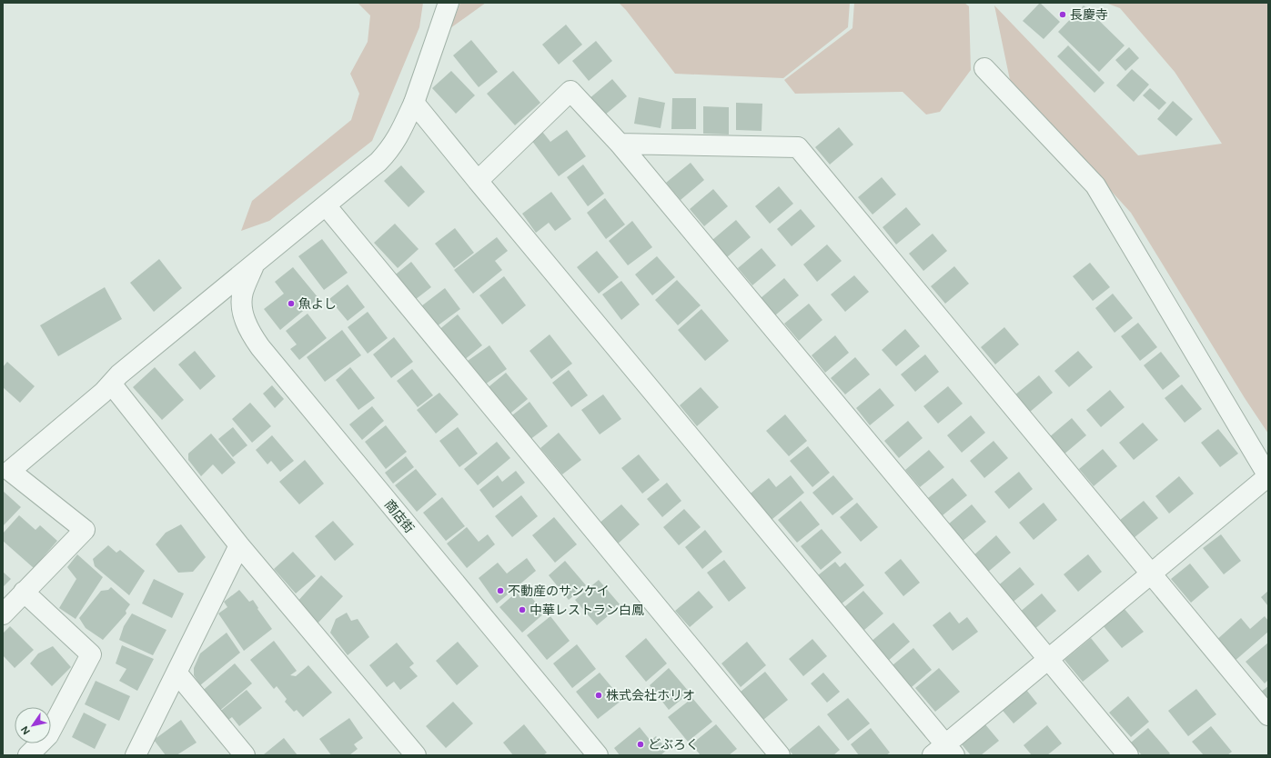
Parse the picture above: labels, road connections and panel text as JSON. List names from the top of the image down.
{
  "streets": {
    "street": ["商店街"]
  },
  "places": [
    "長慶寺",
    "魚よし",
    "不動産のサンケイ",
    "中華レストラン白鳳",
    "株式会社ホリオ",
    "どぶろく"
  ],
  "north": "bottom left"
}
